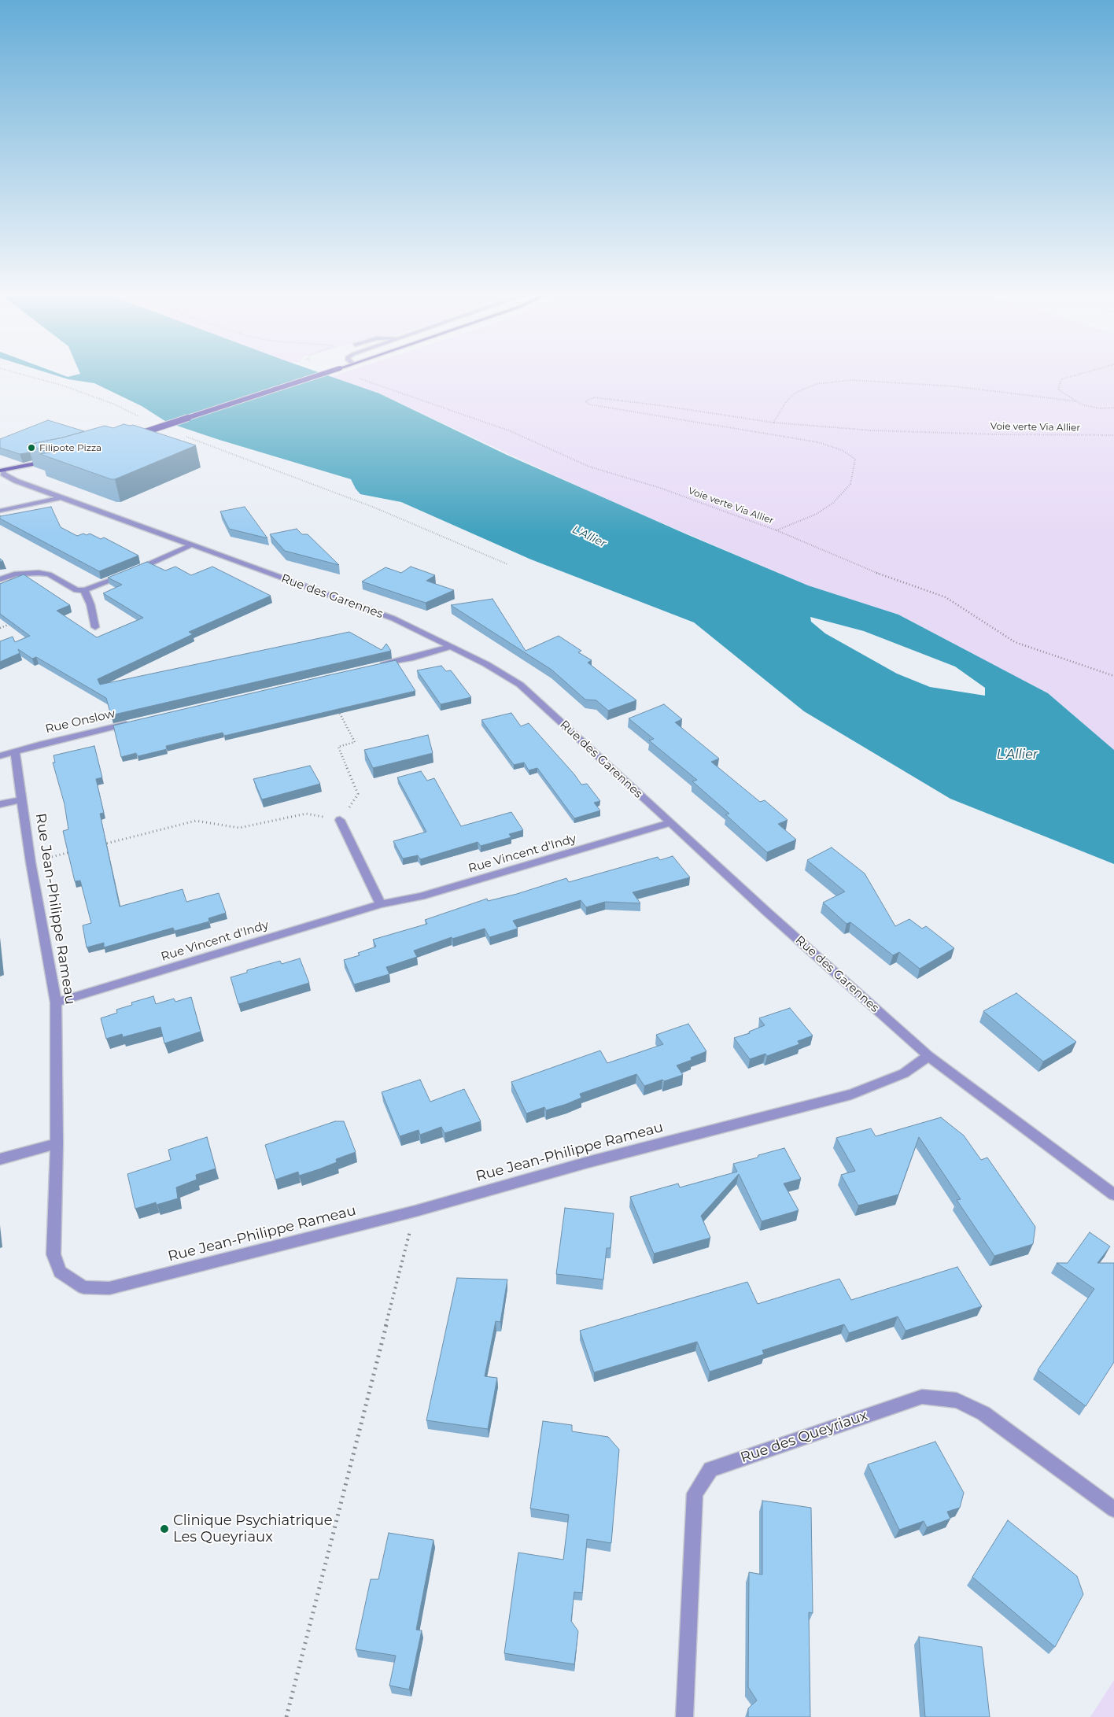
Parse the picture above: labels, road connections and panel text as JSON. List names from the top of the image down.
{
  "streets": {
    "street": [
      "Rue des Garennes",
      "Rue Onslow",
      "Rue Vincent d'Indy",
      "Rue Jean-Philippe Rameau",
      "Rue des Queyriaux"
    ],
    "path": ["Voie verte Via Allier"]
  },
  "crossings": [
    ["Rue des Garennes", "Rue Vincent d'Indy"],
    ["Rue des Garennes", "Rue Jean-Philippe Rameau"],
    ["Rue Vincent d'Indy", "Rue Jean-Philippe Rameau"]
  ],
  "water": ["L'Allier"],
  "places": ["Filipote Pizza", "Clinique Psychiatrique Les Queyriaux"]
}
